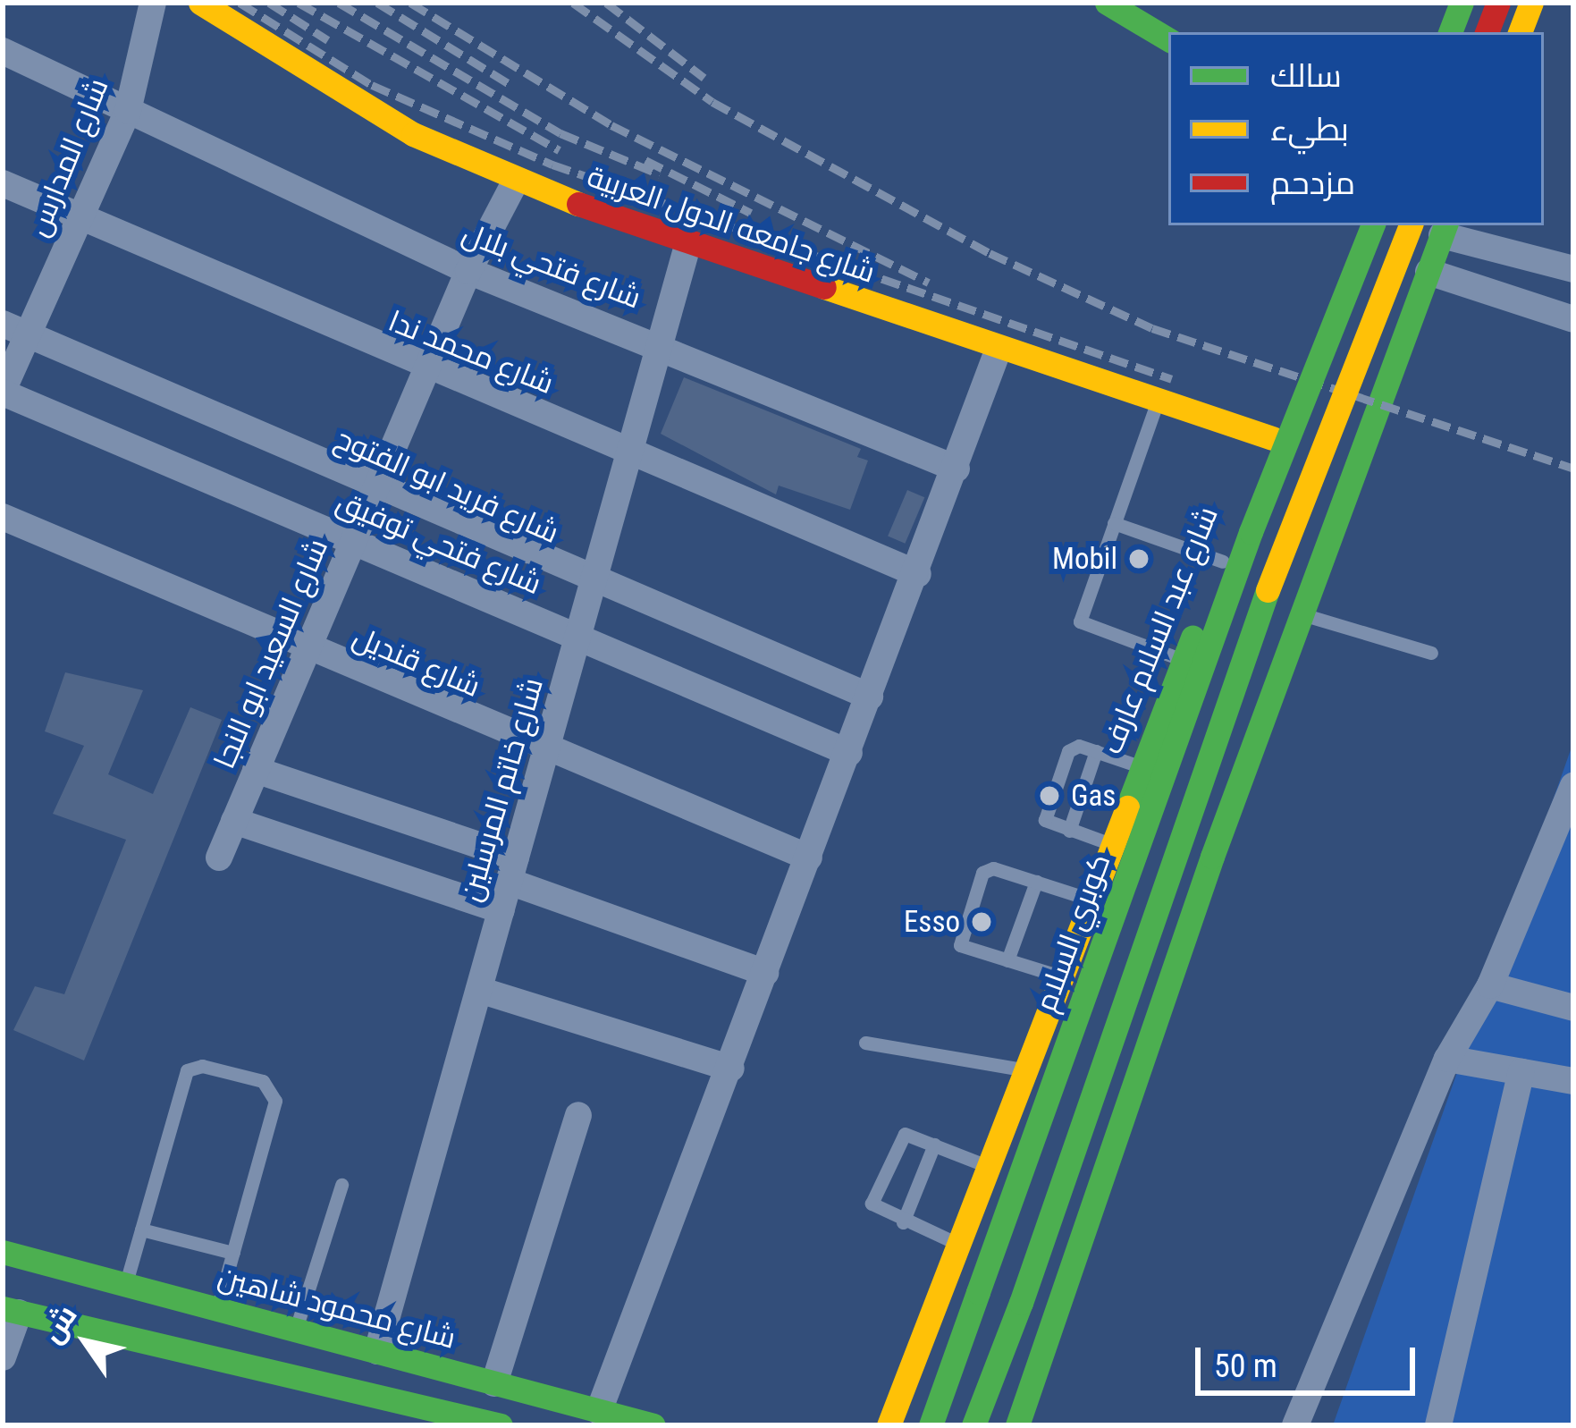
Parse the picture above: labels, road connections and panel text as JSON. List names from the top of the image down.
{
  "streets": {
    "main road": [
      "شارع جامعه الدول العربية",
      "شارع عبد السلام عارف",
      "كوبري السلام",
      "شارع محمود شاهين"
    ],
    "street": [
      "شارع المدارس",
      "شارع فتحي بلال",
      "شارع محمد ندا",
      "شارع فريد ابو الفتوح",
      "شارع فتحي توفيق",
      "شارع السعيد ابو النجا",
      "شارع قنديل",
      "شارع خاتم المرسلين"
    ]
  },
  "crossings": [
    ["شارع المدارس", "شارع فتحي بلال"],
    ["شارع المدارس", "شارع محمد ندا"],
    ["شارع المدارس", "شارع فريد ابو الفتوح"],
    ["شارع المدارس", "شارع فتحي توفيق"],
    ["شارع جامعه الدول العربية", "شارع عبد السلام عارف"],
    ["شارع جامعه الدول العربية", "شارع السعيد ابو النجا"],
    ["شارع جامعه الدول العربية", "شارع خاتم المرسلين"],
    ["شارع فتحي بلال", "شارع السعيد ابو النجا"],
    ["شارع فتحي بلال", "شارع خاتم المرسلين"],
    ["شارع محمد ندا", "شارع السعيد ابو النجا"],
    ["شارع محمد ندا", "شارع خاتم المرسلين"],
    ["شارع فريد ابو الفتوح", "شارع السعيد ابو النجا"],
    ["شارع فريد ابو الفتوح", "شارع خاتم المرسلين"],
    ["شارع فتحي توفيق", "شارع السعيد ابو النجا"],
    ["شارع فتحي توفيق", "شارع خاتم المرسلين"],
    ["شارع السعيد ابو النجا", "شارع قنديل"],
    ["شارع قنديل", "شارع خاتم المرسلين"],
    ["شارع خاتم المرسلين", "شارع محمود شاهين"]
  ],
  "places": ["Mobil", "Gas", "Esso"],
  "legend": ["سالك", "بطيء", "مزدحم"],
  "scale_bar": "50 m",
  "north": "top left"
}
